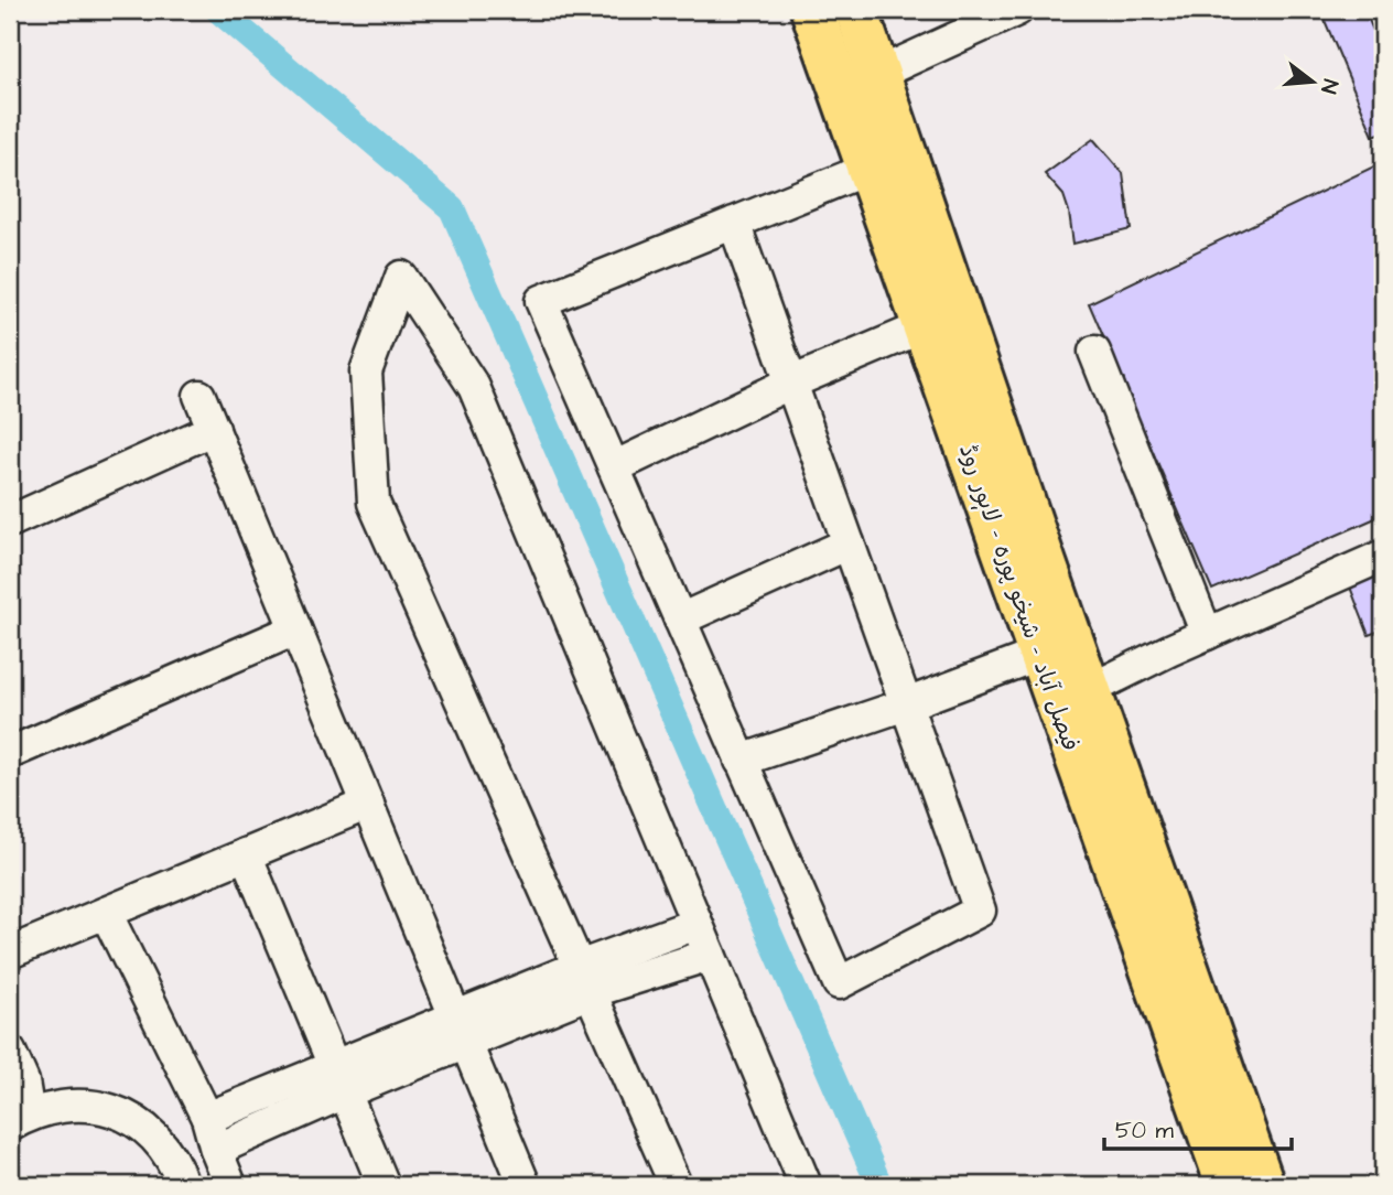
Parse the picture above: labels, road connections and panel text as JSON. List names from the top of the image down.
{
  "streets": {
    "highway": ["فیصل آباد - شیخو پورہ - لاہور روڈ"]
  },
  "scale_bar": "50 m",
  "north": "right"
}
